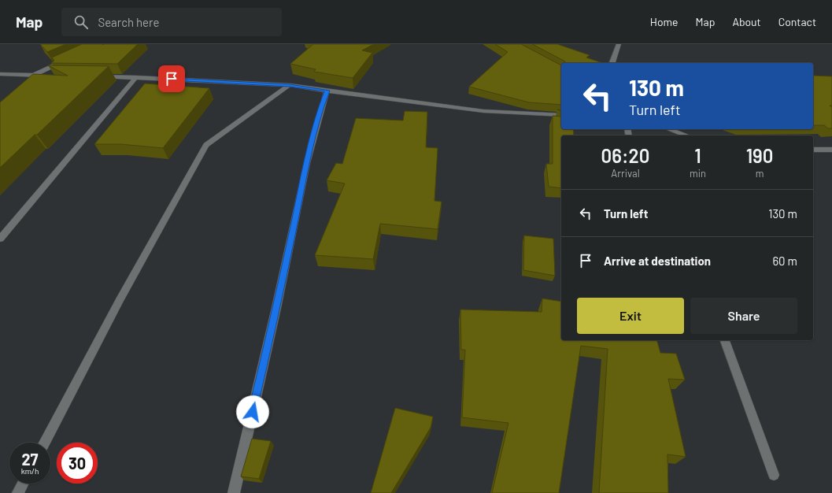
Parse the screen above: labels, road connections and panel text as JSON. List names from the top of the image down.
{
  "page": {
    "header": "Map",
    "search": "Search here",
    "nav": [
      "Home",
      "Map",
      "About",
      "Contact"
    ],
    "turn": ["130 m", "Turn left"],
    "eta": [
      "06:20",
      "Arrival",
      "1",
      "min",
      "190",
      "m"
    ],
    "list": [
      {
        "name": "Turn left",
        "value": "130 m"
      },
      {
        "name": "Arrive at destination",
        "value": "60 m"
      }
    ],
    "buttons": ["Exit", "Share"],
    "speed": "27 km/h",
    "limit": "30"
  }
}
